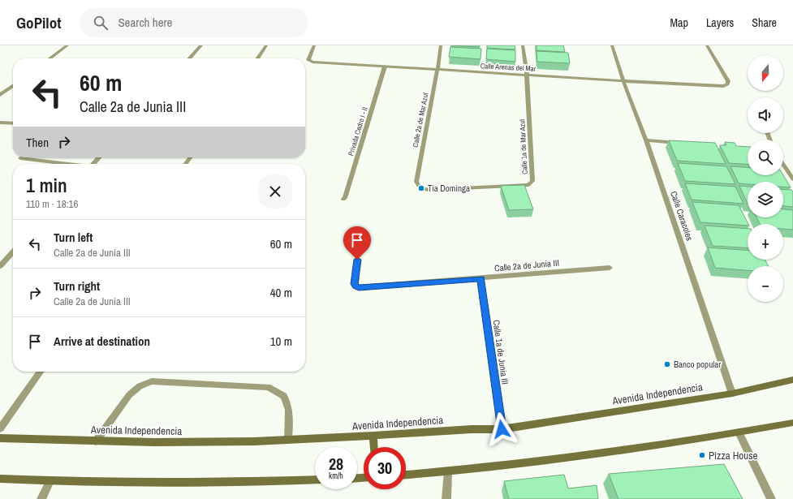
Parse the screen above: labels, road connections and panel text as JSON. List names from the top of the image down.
{
  "streets": {
    "main road": ["Avenida Independencia"],
    "street": [
      "Calle Arenas del Mar",
      "Calle 2a de Mar Azul",
      "Privada Cedro I - II",
      "Calle 1a de Mar Azul",
      "Calle Caracoles",
      "Calle 2a de Junia III",
      "Calle 1a de Junia III"
    ]
  },
  "crossings": [
    ["Calle Arenas del Mar", "Calle 2a de Mar Azul"],
    ["Calle Arenas del Mar", "Privada Cedro I - II"],
    ["Calle Arenas del Mar", "Calle 1a de Mar Azul"],
    ["Calle Arenas del Mar", "Calle Caracoles"],
    ["Calle 2a de Mar Azul", "Calle 1a de Mar Azul"],
    ["Calle Caracoles", "Avenida Independencia"],
    ["Calle 2a de Junia III", "Calle 1a de Junia III"],
    ["Calle 1a de Junia III", "Avenida Independencia"]
  ],
  "places": ["Tía Dominga", "Banco popular", "Pizza House"],
  "north": "bottom",
  "page": {
    "header": "GoPilot",
    "search": "Search here",
    "nav": ["Map", "Layers", "Share"],
    "map_buttons": ["+", "−"],
    "turn": ["60 m", "Calle 2a de Junia III"],
    "then": "Then",
    "heading": ["1 min", "110 m · 18:16"],
    "list": [
      {
        "name": "Turn left",
        "note": "Calle 2a de Junia III",
        "value": "60 m"
      },
      {
        "name": "Turn right",
        "note": "Calle 2a de Junia III",
        "value": "40 m"
      },
      {
        "name": "Arrive at destination",
        "value": "10 m"
      }
    ],
    "speed": "28 km/h",
    "limit": "30"
  }
}
